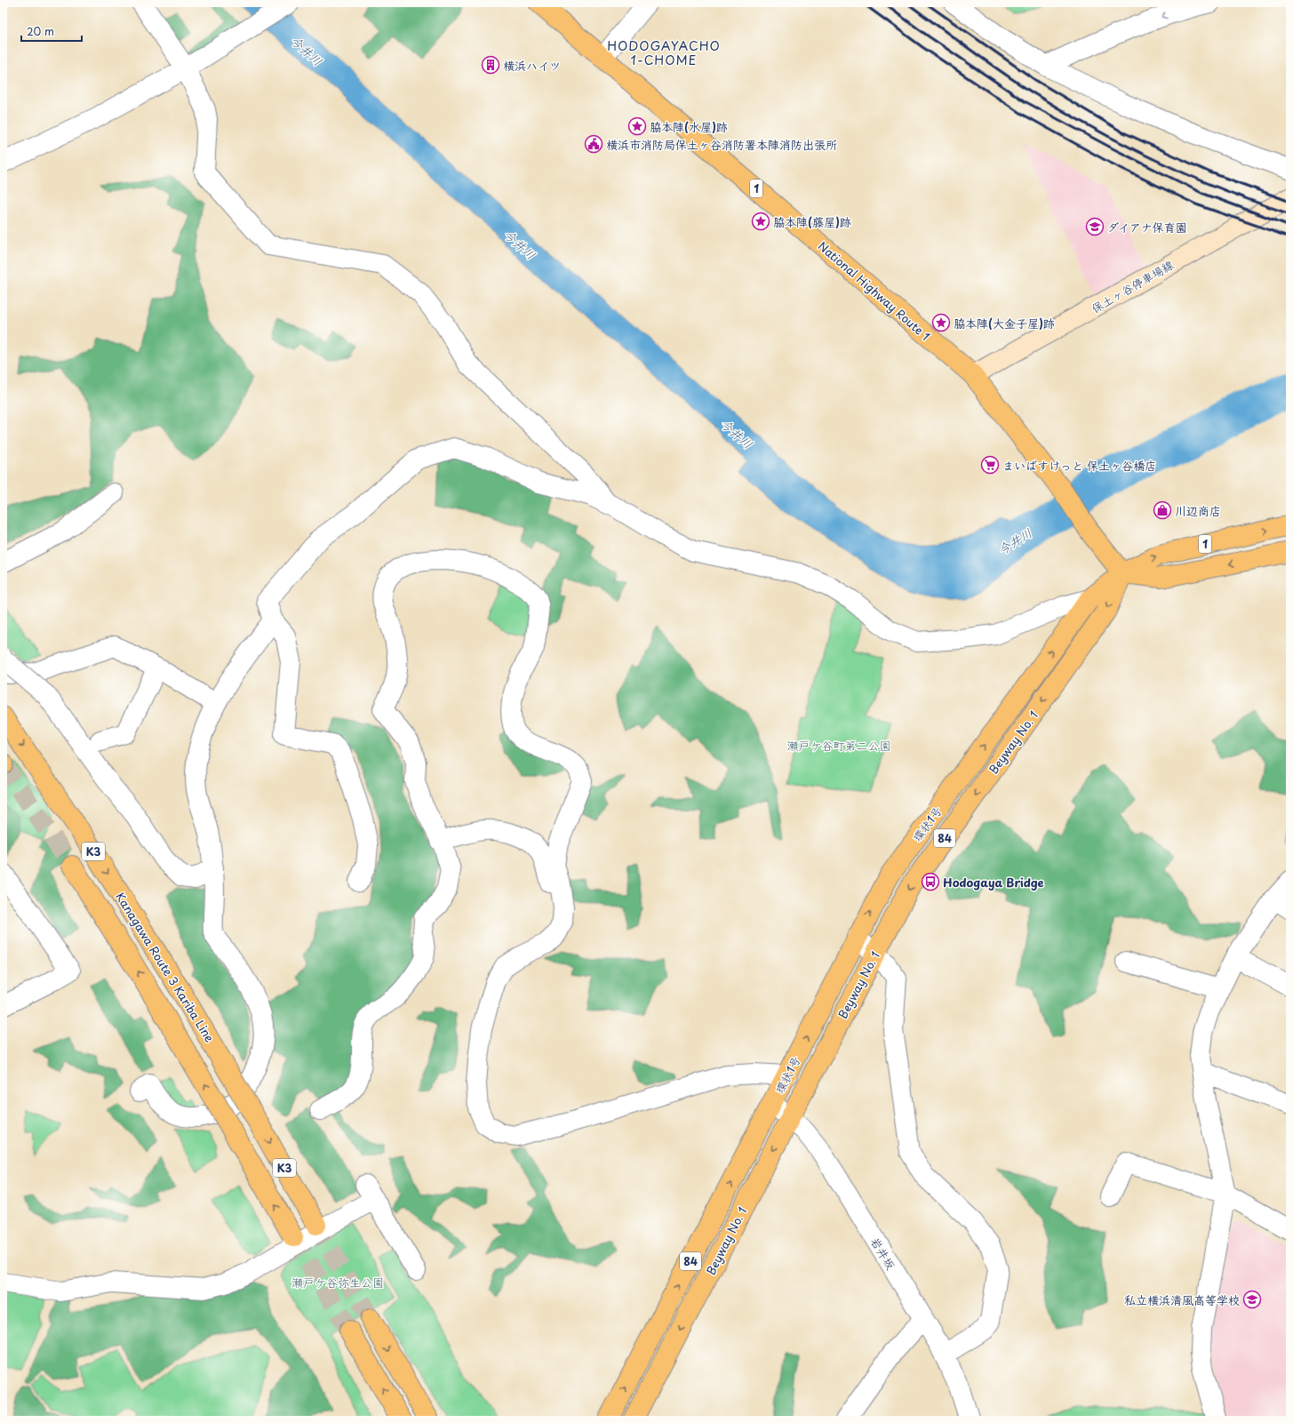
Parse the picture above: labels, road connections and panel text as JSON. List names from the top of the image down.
{
  "streets": {
    "main road": [
      "1",
      "保土ヶ谷停車場線",
      "National Highway Route 1",
      "Beyway No. 1",
      "環状1号",
      "84",
      "K3",
      "Kanagawa Route 3 Kariba Line"
    ],
    "street": ["岩井坂"]
  },
  "crossings": [
    ["1", "National Highway Route 1"],
    ["1", "Beyway No. 1"],
    ["1", "環状1号"],
    ["保土ヶ谷停車場線", "National Highway Route 1"],
    ["National Highway Route 1", "Beyway No. 1"],
    ["National Highway Route 1", "環状1号"],
    ["Beyway No. 1", "環状1号"],
    ["Beyway No. 1", "岩井坂"],
    ["環状1号", "岩井坂"]
  ],
  "one_way": ["環状1号"],
  "districts": ["HODOGAYACHO 1-CHOME"],
  "water": ["今井川"],
  "parks": ["瀬戸ケ谷町第二公園", "瀬戸ケ谷弥生公園"],
  "places": {
    "building": ["横浜ハイツ"],
    "place": ["脇本陣(水屋)跡", "脇本陣(藤屋)跡", "脇本陣(大金子屋)跡"],
    "public building": ["横浜市消防局保土ヶ谷消防署本陣消防出張所"],
    "school or university": ["ダイアナ保育園", "私立横浜清風高等学校"],
    "supermarket": ["まいばすけっと 保土ヶ谷橋店"],
    "shop": ["川辺商店"],
    "bus stop": ["Hodogaya Bridge"]
  },
  "scale_bar": "20 m"
}
